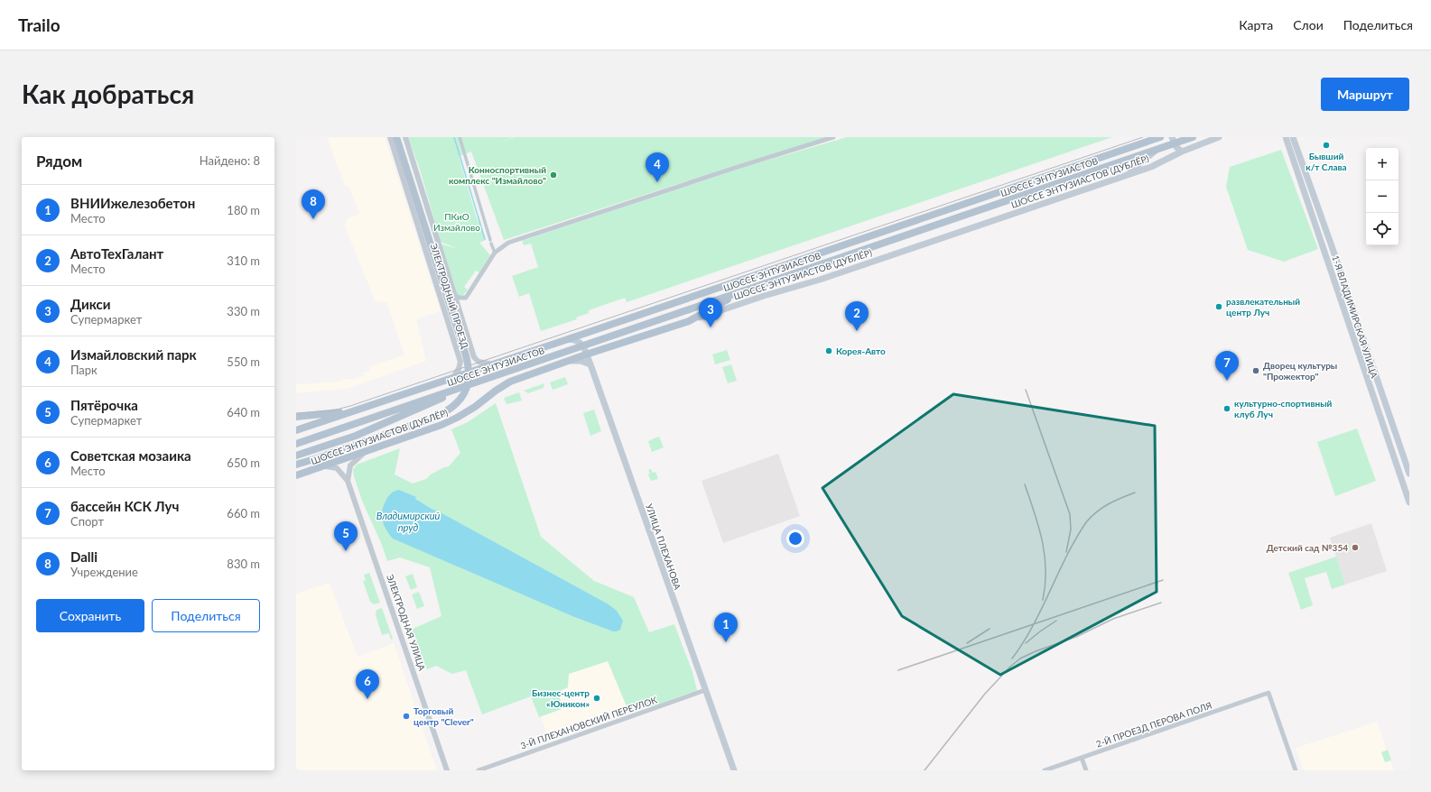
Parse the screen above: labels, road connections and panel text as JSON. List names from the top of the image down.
{
  "streets": {
    "main road": [
      "ШОССЕ ЭНТУЗИАСТОВ",
      "ШОССЕ ЭНТУЗИАСТОВ (ДУБЛЁР)",
      "1-Я ВЛАДИМИРСКАЯ УЛИЦА",
      "УЛИЦА ПЛЕХАНОВА"
    ],
    "street": [
      "ЭЛЕКТРОДНЫЙ ПРОЕЗД",
      "ЭЛЕКТРОДНАЯ УЛИЦА",
      "3-Й ПЛЕХАНОВСКИЙ ПЕРЕУЛОК",
      "2-Й ПРОЕЗД ПЕРОВА ПОЛЯ"
    ]
  },
  "crossings": [
    ["ШОССЕ ЭНТУЗИАСТОВ", "ЭЛЕКТРОДНЫЙ ПРОЕЗД"],
    ["ШОССЕ ЭНТУЗИАСТОВ", "УЛИЦА ПЛЕХАНОВА"],
    ["ШОССЕ ЭНТУЗИАСТОВ (ДУБЛЁР)", "УЛИЦА ПЛЕХАНОВА"],
    ["ШОССЕ ЭНТУЗИАСТОВ (ДУБЛЁР)", "ЭЛЕКТРОДНАЯ УЛИЦА"],
    ["УЛИЦА ПЛЕХАНОВА", "3-Й ПЛЕХАНОВСКИЙ ПЕРЕУЛОК"]
  ],
  "water": ["Владимирский пруд"],
  "parks": ["ПКиО Измайлово"],
  "places": [
    "Бывший к/т Слава",
    "Конноспортивный комплекс \"Измайлово\"",
    "развлекательный центр Луч",
    "Корея-Авто",
    "Дворец культуры \"Прожектор\"",
    "культурно-спортивный клуб Луч",
    "Детский сад №354",
    "Бизнес-центр «Юникон»",
    "Торговый центр \"Clever\""
  ],
  "page": {
    "header": "Trailo",
    "nav": ["Карта", "Слои", "Поделиться"],
    "buttons": [
      "Маршрут",
      ["Сохранить", "Поделиться"]
    ],
    "title": "Как добраться",
    "heading": ["Рядом", "Найдено: 8"],
    "map_buttons": ["+", "−"],
    "pins": [
      "4",
      "8",
      "3",
      "2",
      "7",
      "5",
      "1",
      "6"
    ],
    "list": [
      {
        "mark": "1",
        "name": "ВНИИжелезобетон",
        "note": "Место",
        "value": "180 m"
      },
      {
        "mark": "2",
        "name": "АвтоТехГалант",
        "note": "Место",
        "value": "310 m"
      },
      {
        "mark": "3",
        "name": "Дикси",
        "note": "Супермаркет",
        "value": "330 m"
      },
      {
        "mark": "4",
        "name": "Измайловский парк",
        "note": "Парк",
        "value": "550 m"
      },
      {
        "mark": "5",
        "name": "Пятёрочка",
        "note": "Супермаркет",
        "value": "640 m"
      },
      {
        "mark": "6",
        "name": "Советская мозаика",
        "note": "Место",
        "value": "650 m"
      },
      {
        "mark": "7",
        "name": "бассейн КСК Луч",
        "note": "Спорт",
        "value": "660 m"
      },
      {
        "mark": "8",
        "name": "Dalli",
        "note": "Учреждение",
        "value": "830 m"
      }
    ]
  }
}
